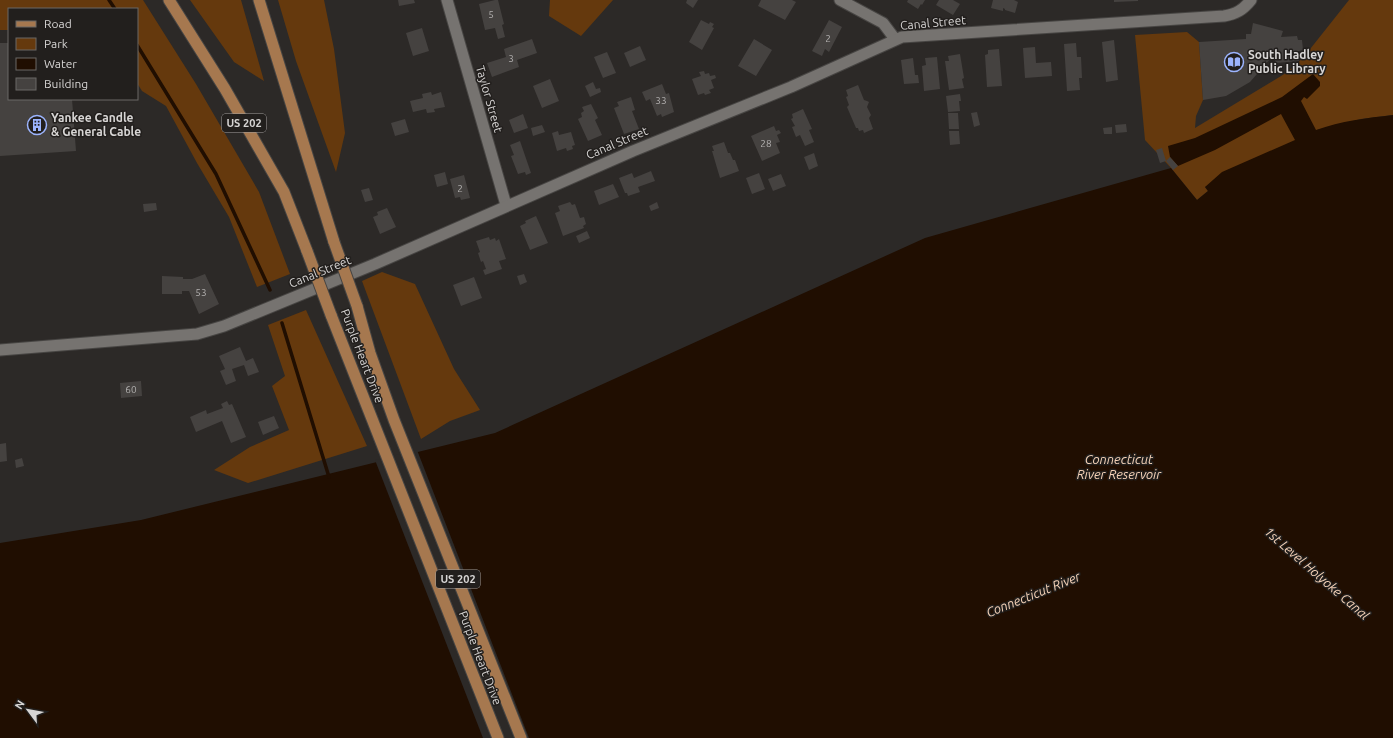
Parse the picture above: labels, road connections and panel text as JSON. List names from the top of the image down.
{
  "streets": {
    "main road": ["US 202", "Purple Heart Drive"],
    "street": ["Canal Street", "Taylor Street"]
  },
  "crossings": [
    ["Canal Street", "Taylor Street"]
  ],
  "water": ["Connecticut River Reservoir", "1st Level Holyoke Canal", "Connecticut River"],
  "places": {
    "library": ["South Hadley Public Library"],
    "building": ["Yankee Candle & General Cable"]
  },
  "house_numbers": [
    "5",
    "2",
    "3",
    "33",
    "28",
    "2",
    "53",
    "60"
  ],
  "legend": [
    "Road",
    "Park",
    "Water",
    "Building"
  ],
  "north": "top left"
}
